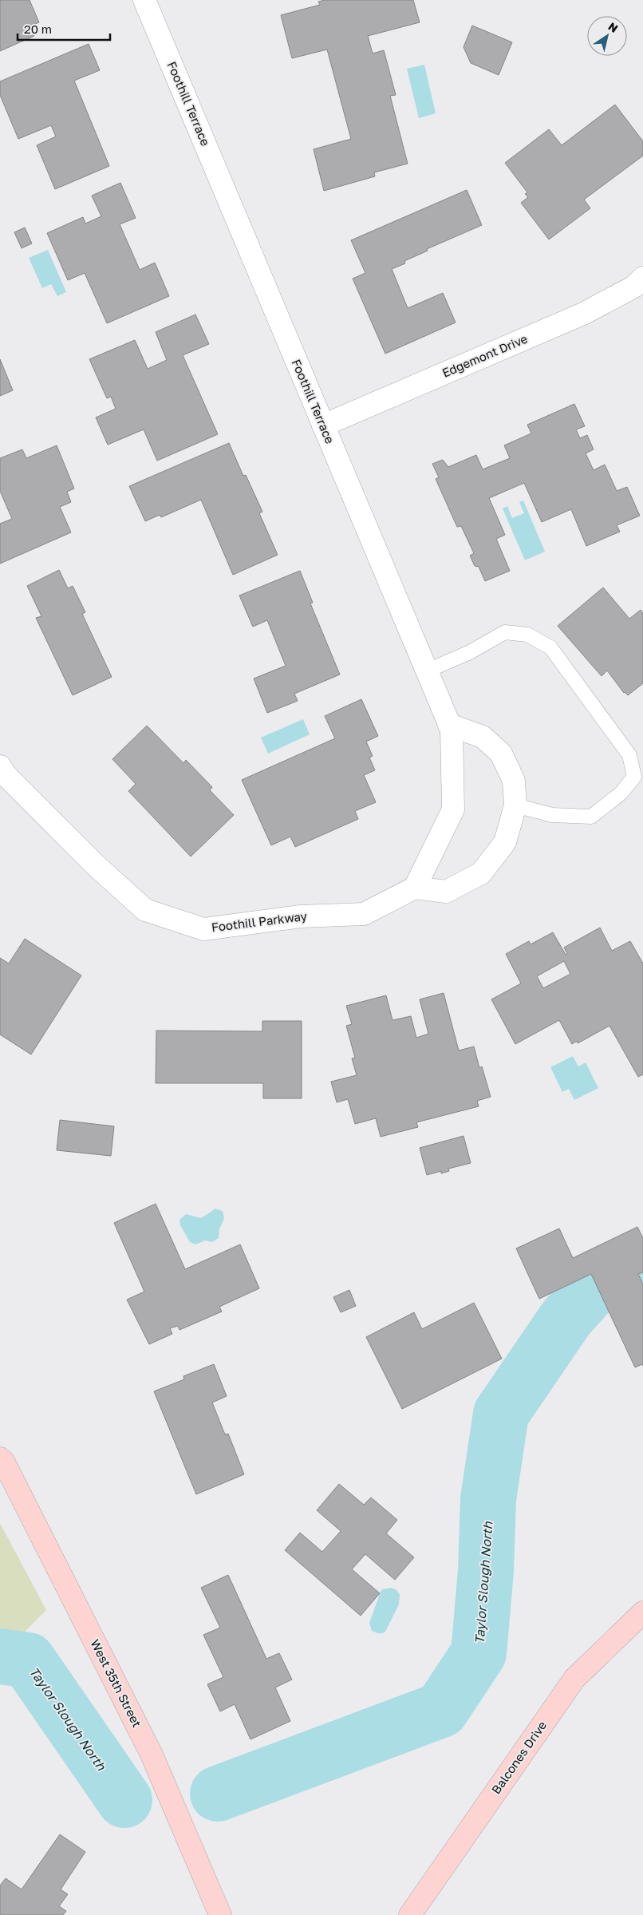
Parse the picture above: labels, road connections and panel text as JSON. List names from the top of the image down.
{
  "streets": {
    "street": [
      "Foothill Terrace",
      "Edgemont Drive",
      "Foothill Parkway",
      "West 35th Street",
      "Balcones Drive"
    ]
  },
  "crossings": [
    ["Foothill Terrace", "Edgemont Drive"],
    ["Foothill Terrace", "Foothill Parkway"]
  ],
  "water": ["Taylor Slough North"],
  "scale_bar": "20 m",
  "north": "top right"
}
